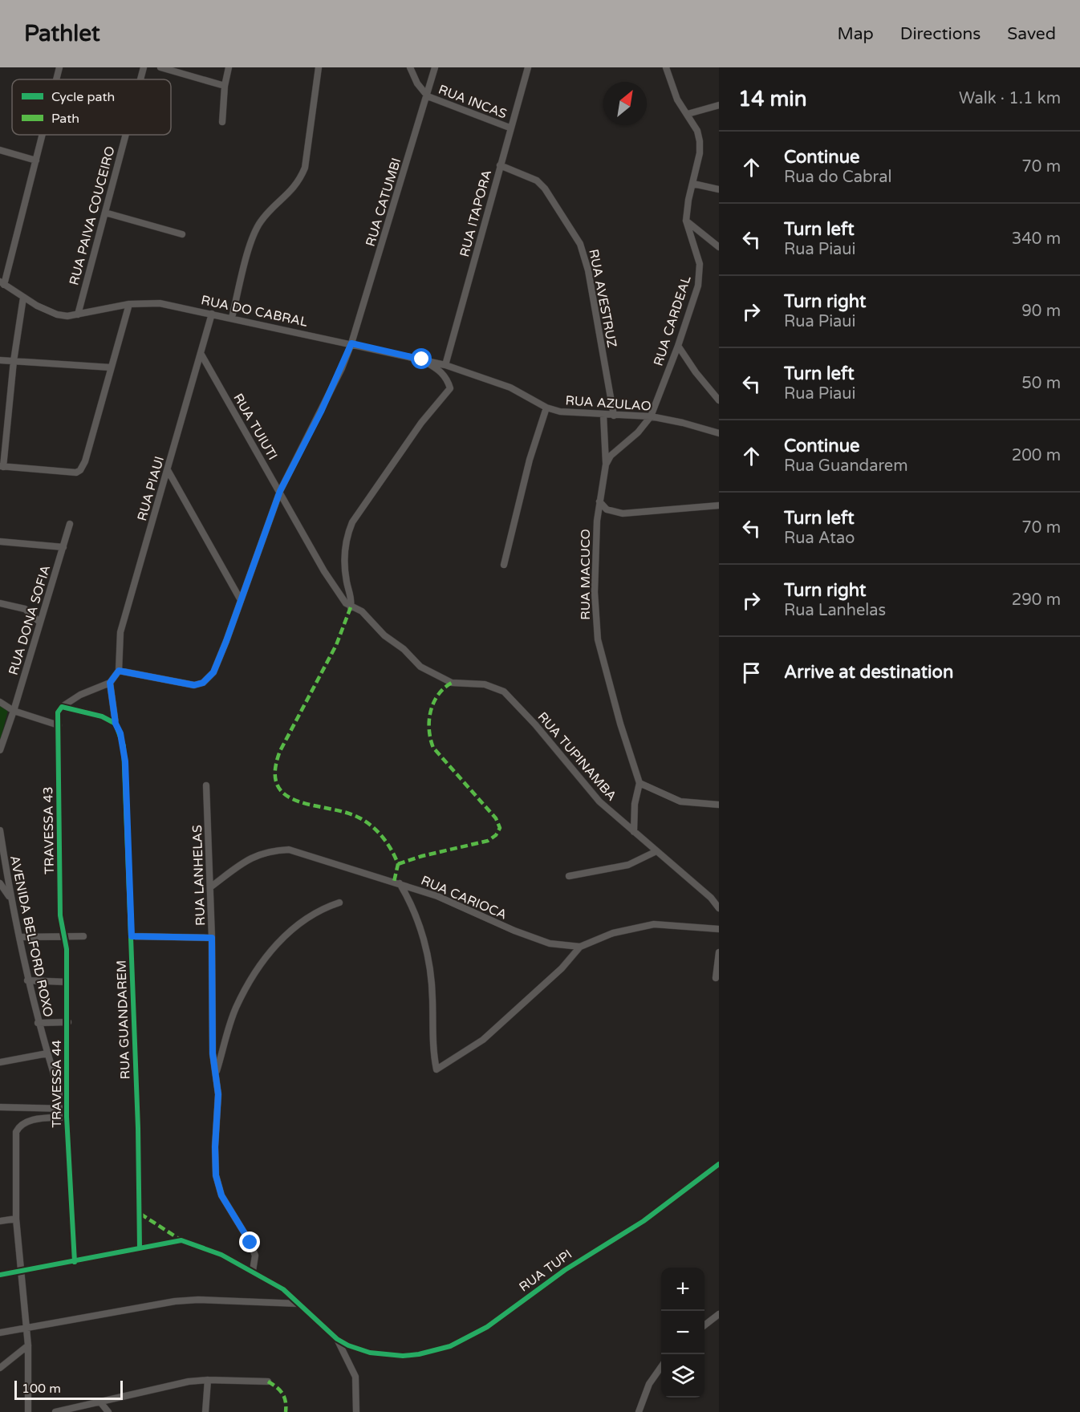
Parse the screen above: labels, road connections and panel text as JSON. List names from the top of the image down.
{
  "streets": {
    "street": [
      "RUA INCAS",
      "RUA CATUMBI",
      "RUA ITAPORA",
      "RUA PAIVA COUCEIRO",
      "RUA AVESTRUZ",
      "RUA DO CABRAL",
      "RUA CARDEAL",
      "RUA AZULAO",
      "RUA TUIUTI",
      "RUA PIAUI",
      "RUA MACUCO",
      "RUA DONA SOFIA",
      "RUA TUPINAMBA",
      "TRAVESSA 43",
      "RUA LANHELAS",
      "RUA CARIOCA",
      "AVENIDA BELFORD ROXO",
      "RUA GUANDAREM",
      "TRAVESSA 44",
      "RUA TUPI"
    ]
  },
  "crossings": [
    ["RUA INCAS", "RUA CATUMBI"],
    ["RUA INCAS", "RUA ITAPORA"],
    ["RUA CATUMBI", "RUA DO CABRAL"],
    ["RUA ITAPORA", "RUA AVESTRUZ"],
    ["RUA ITAPORA", "RUA DO CABRAL"],
    ["RUA ITAPORA", "RUA AZULAO"],
    ["RUA PAIVA COUCEIRO", "RUA DO CABRAL"],
    ["RUA AVESTRUZ", "RUA AZULAO"],
    ["RUA DO CABRAL", "RUA AZULAO"],
    ["RUA DO CABRAL", "RUA PIAUI"],
    ["RUA CARDEAL", "RUA AZULAO"],
    ["RUA AZULAO", "RUA MACUCO"],
    ["RUA TUIUTI", "RUA PIAUI"],
    ["RUA TUIUTI", "RUA TUPINAMBA"],
    ["TRAVESSA 43", "TRAVESSA 44"],
    ["RUA LANHELAS", "RUA CARIOCA"],
    ["AVENIDA BELFORD ROXO", "TRAVESSA 44"]
  ],
  "legend": ["Cycle path", "Path"],
  "scale_bar": "100 m",
  "north": "top right",
  "page": {
    "header": "Pathlet",
    "nav": ["Map", "Directions", "Saved"],
    "heading": ["14 min", "Walk · 1.1 km"],
    "list": [
      ["Continue", "Rua do Cabral", "70 m"],
      ["Turn left", "Rua Piaui", "340 m"],
      ["Turn right", "Rua Piaui", "90 m"],
      ["Turn left", "Rua Piaui", "50 m"],
      ["Continue", "Rua Guandarem", "200 m"],
      ["Turn left", "Rua Atao", "70 m"],
      ["Turn right", "Rua Lanhelas", "290 m"],
      "Arrive at destination"
    ],
    "map_buttons": ["+", "−"],
    "scale": "100 m"
  }
}
